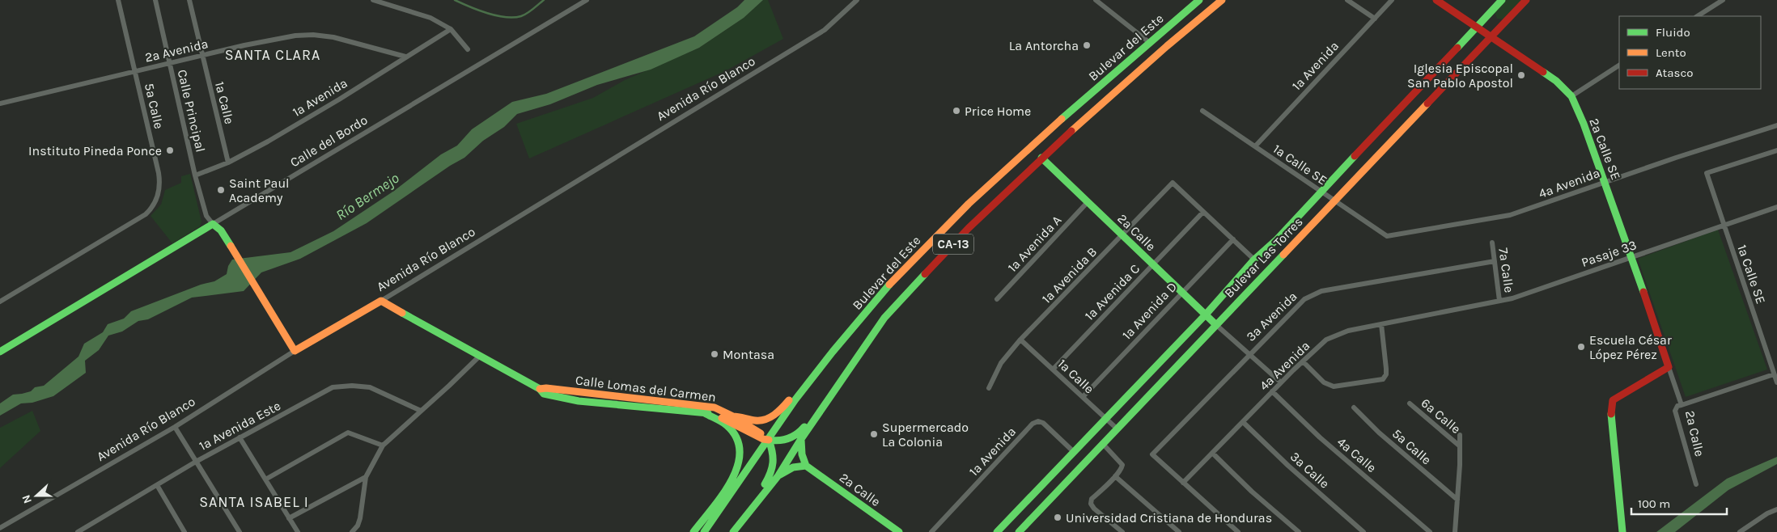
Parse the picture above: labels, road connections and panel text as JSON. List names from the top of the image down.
{
  "streets": {
    "main road": [
      "Bulevar del Este",
      "Avenida Río Blanco",
      "Calle del Bordo",
      "2a Calle SE",
      "2a Calle",
      "CA-13",
      "Bulevar Las Torres",
      "Calle Lomas del Carmen"
    ],
    "street": [
      "2a Avenida",
      "1a Avenida",
      "1a Calle",
      "5a Calle",
      "Calle Principal",
      "1a Calle SE",
      "4a Avenida",
      "1a Avenida A",
      "Pasaje 33",
      "7a Calle",
      "1a Avenida B",
      "1a Avenida C",
      "1a Avenida D",
      "3a Avenida",
      "6a Calle",
      "1a Avenida Este",
      "4a Calle",
      "3a Calle"
    ]
  },
  "crossings": [
    ["Bulevar del Este", "2a Calle"],
    ["2a Avenida", "1a Avenida"],
    ["2a Avenida", "1a Calle"],
    ["2a Avenida", "5a Calle"],
    ["2a Avenida", "Calle Principal"],
    ["1a Avenida", "1a Calle"],
    ["1a Avenida", "Calle Principal"],
    ["1a Avenida", "1a Calle SE"],
    ["1a Avenida", "Bulevar Las Torres"],
    ["Avenida Río Blanco", "Calle Lomas del Carmen"],
    ["1a Calle", "Bulevar Las Torres"],
    ["1a Calle", "1a Avenida B"],
    ["1a Calle", "1a Avenida C"],
    ["1a Calle", "1a Avenida D"],
    ["Calle Principal", "Calle del Bordo"],
    ["2a Calle SE", "4a Avenida"],
    ["2a Calle SE", "2a Calle"],
    ["2a Calle SE", "Pasaje 33"],
    ["2a Calle SE", "Bulevar Las Torres"],
    ["1a Calle SE", "4a Avenida"],
    ["1a Calle SE", "Pasaje 33"],
    ["1a Calle SE", "Bulevar Las Torres"],
    ["4a Avenida", "Pasaje 33"],
    ["4a Avenida", "7a Calle"],
    ["4a Avenida", "3a Avenida"],
    ["4a Avenida", "4a Calle"],
    ["4a Avenida", "3a Calle"],
    ["2a Calle", "1a Avenida A"],
    ["2a Calle", "Bulevar Las Torres"],
    ["2a Calle", "1a Avenida B"],
    ["2a Calle", "1a Avenida C"],
    ["2a Calle", "1a Avenida D"],
    ["Pasaje 33", "7a Calle"],
    ["7a Calle", "3a Avenida"],
    ["1a Avenida B", "1a Avenida C"]
  ],
  "districts": ["SANTA CLARA", "SANTA ISABEL I"],
  "water": ["Río Bermejo"],
  "places": [
    "La Antorcha",
    "Iglesia Episcopal San Pablo Apostol",
    "Price Home",
    "Instituto Pineda Ponce",
    "Saint Paul Academy",
    "Escuela César López Pérez",
    "Montasa",
    "Supermercado La Colonia",
    "Universidad Cristiana de Honduras"
  ],
  "legend": ["Fluido", "Lento", "Atasco"],
  "scale_bar": "100 m",
  "north": "left"
}
